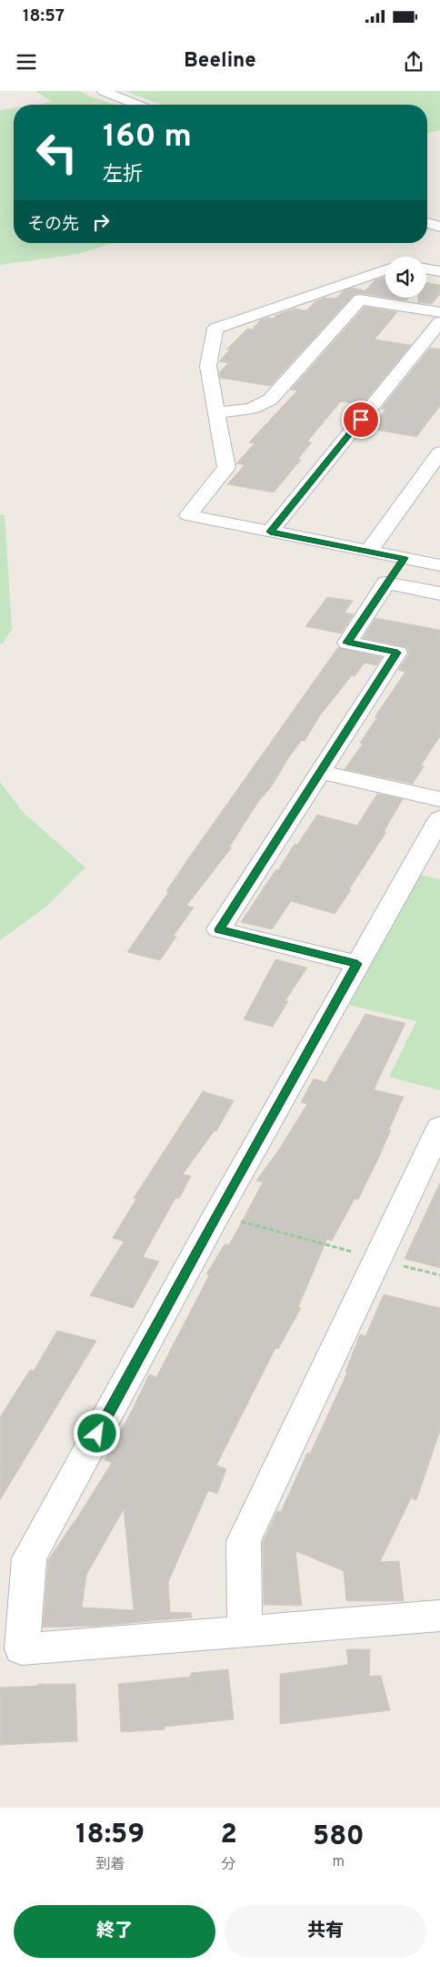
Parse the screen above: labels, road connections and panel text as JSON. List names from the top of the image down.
{
  "page": {
    "status": "18:57",
    "header": "Beeline",
    "turn": ["160 m", "左折"],
    "then": "その先",
    "eta": [
      "18:59",
      "到着",
      "2",
      "分",
      "580",
      "m"
    ],
    "buttons": ["終了", "共有"]
  }
}
